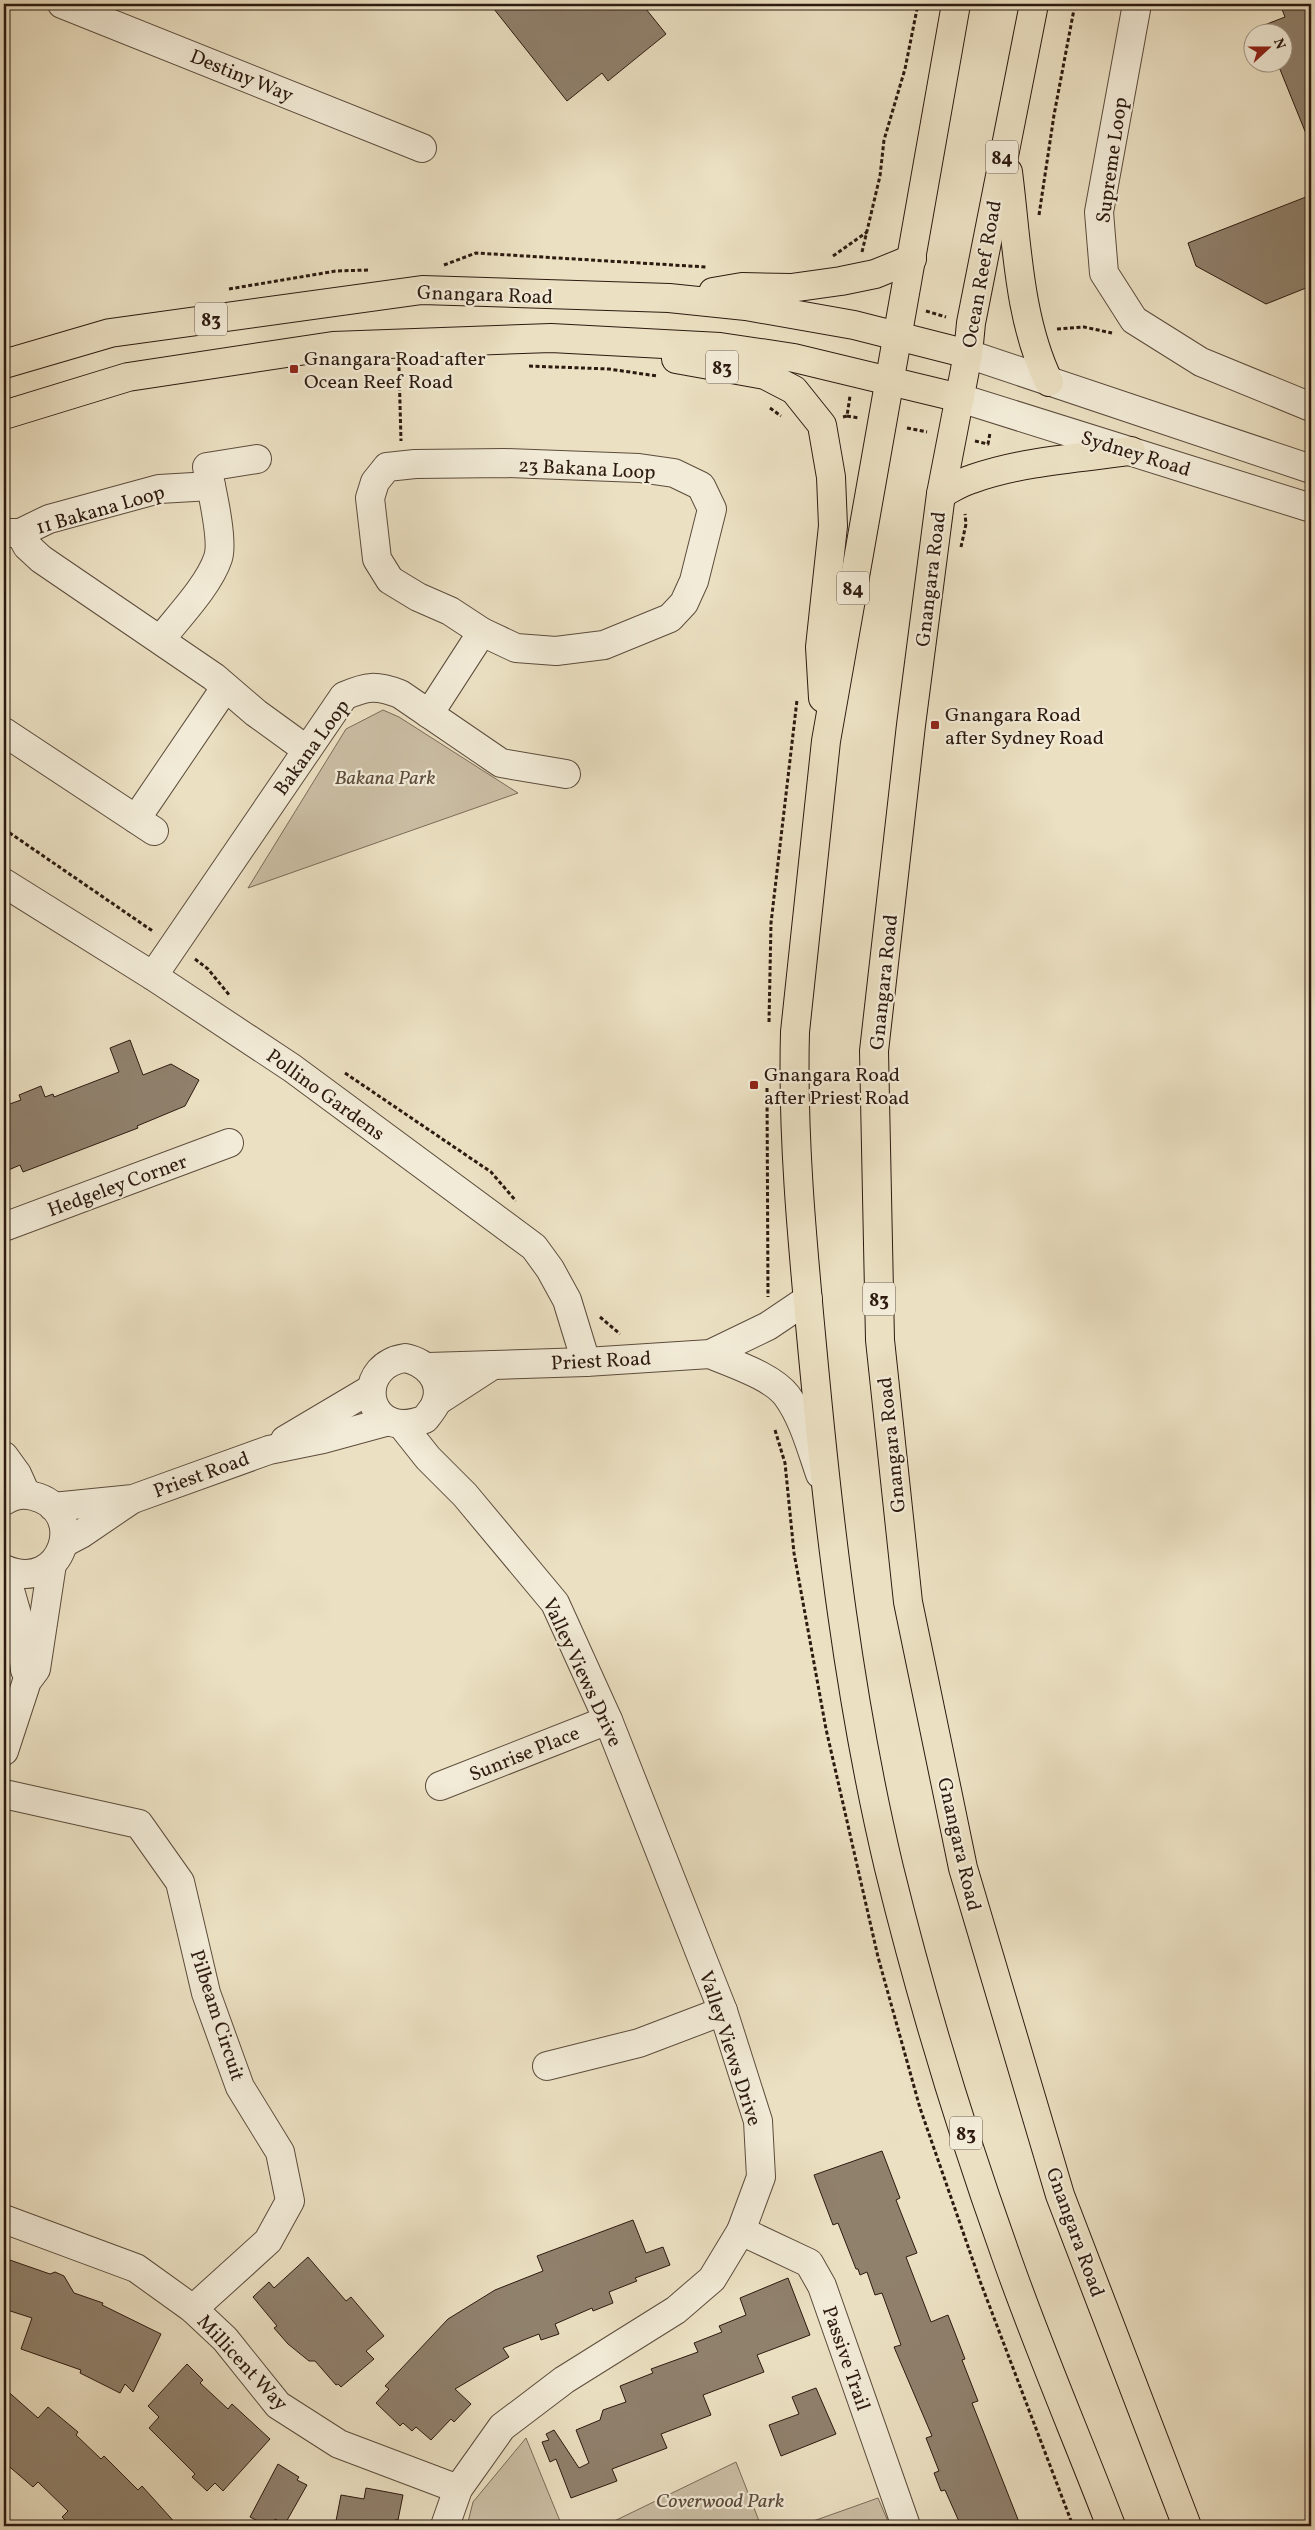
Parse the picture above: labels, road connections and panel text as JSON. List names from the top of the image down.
{
  "streets": {
    "main road": [
      "84",
      "Ocean Reef Road",
      "Gnangara Road",
      "83"
    ],
    "street": [
      "Destiny Way",
      "Supreme Loop",
      "Sydney Road",
      "23 Bakana Loop",
      "11 Bakana Loop",
      "Bakana Loop",
      "Pollino Gardens",
      "Hedgeley Corner",
      "Priest Road",
      "Valley Views Drive",
      "Sunrise Place",
      "Pilbeam Circuit",
      "Passive Trail",
      "Millicent Way"
    ]
  },
  "crossings": [
    ["84", "Gnangara Road"],
    ["84", "83"],
    ["Ocean Reef Road", "Gnangara Road"],
    ["Ocean Reef Road", "Sydney Road"],
    ["Gnangara Road", "83"],
    ["Gnangara Road", "Sydney Road"],
    ["83", "Priest Road"],
    ["11 Bakana Loop", "Bakana Loop"],
    ["Bakana Loop", "Pollino Gardens"],
    ["Pollino Gardens", "Priest Road"],
    ["Priest Road", "Valley Views Drive"],
    ["Valley Views Drive", "Sunrise Place"],
    ["Valley Views Drive", "Passive Trail"],
    ["Valley Views Drive", "Millicent Way"],
    ["Pilbeam Circuit", "Millicent Way"]
  ],
  "parks": ["Bakana Park", "Coverwood Park"],
  "places": {
    "transit": ["Gnangara Road after Ocean Reef Road", "Gnangara Road after Sydney Road", "Gnangara Road after Priest Road"]
  },
  "north": "right"
}
